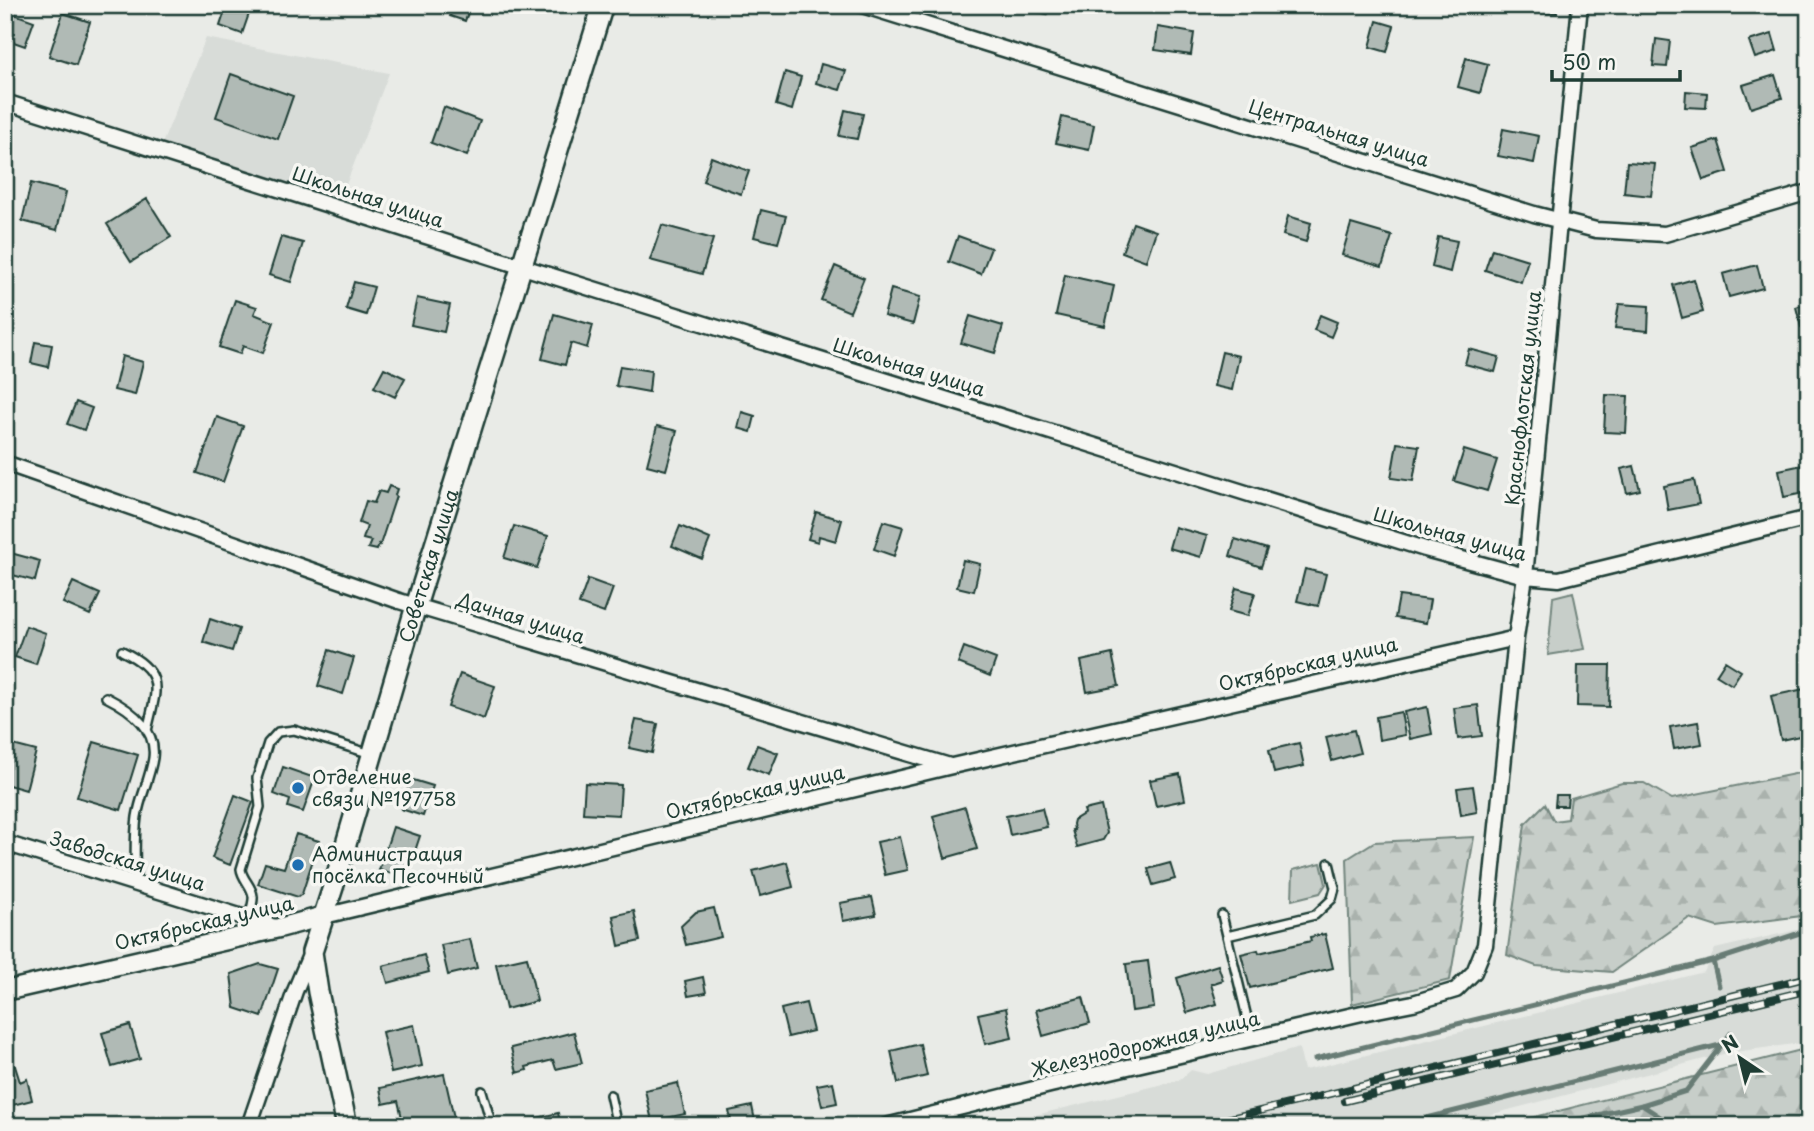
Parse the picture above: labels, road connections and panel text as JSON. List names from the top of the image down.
{
  "streets": {
    "main road": ["Советская улица"],
    "street": [
      "Центральная улица",
      "Школьная улица",
      "Краснофлотская улица",
      "Дачная улица",
      "Октябрьская улица",
      "Заводская улица",
      "Железнодорожная улица"
    ]
  },
  "crossings": [
    ["Центральная улица", "Краснофлотская улица"],
    ["Школьная улица", "Краснофлотская улица"],
    ["Школьная улица", "Советская улица"],
    ["Краснофлотская улица", "Октябрьская улица"],
    ["Краснофлотская улица", "Железнодорожная улица"],
    ["Советская улица", "Дачная улица"],
    ["Советская улица", "Октябрьская улица"],
    ["Дачная улица", "Октябрьская улица"],
    ["Октябрьская улица", "Заводская улица"]
  ],
  "places": ["Отделение связи №197758", "Администрация посёлка Песочный"],
  "scale_bar": "50 m",
  "north": "top left"
}
